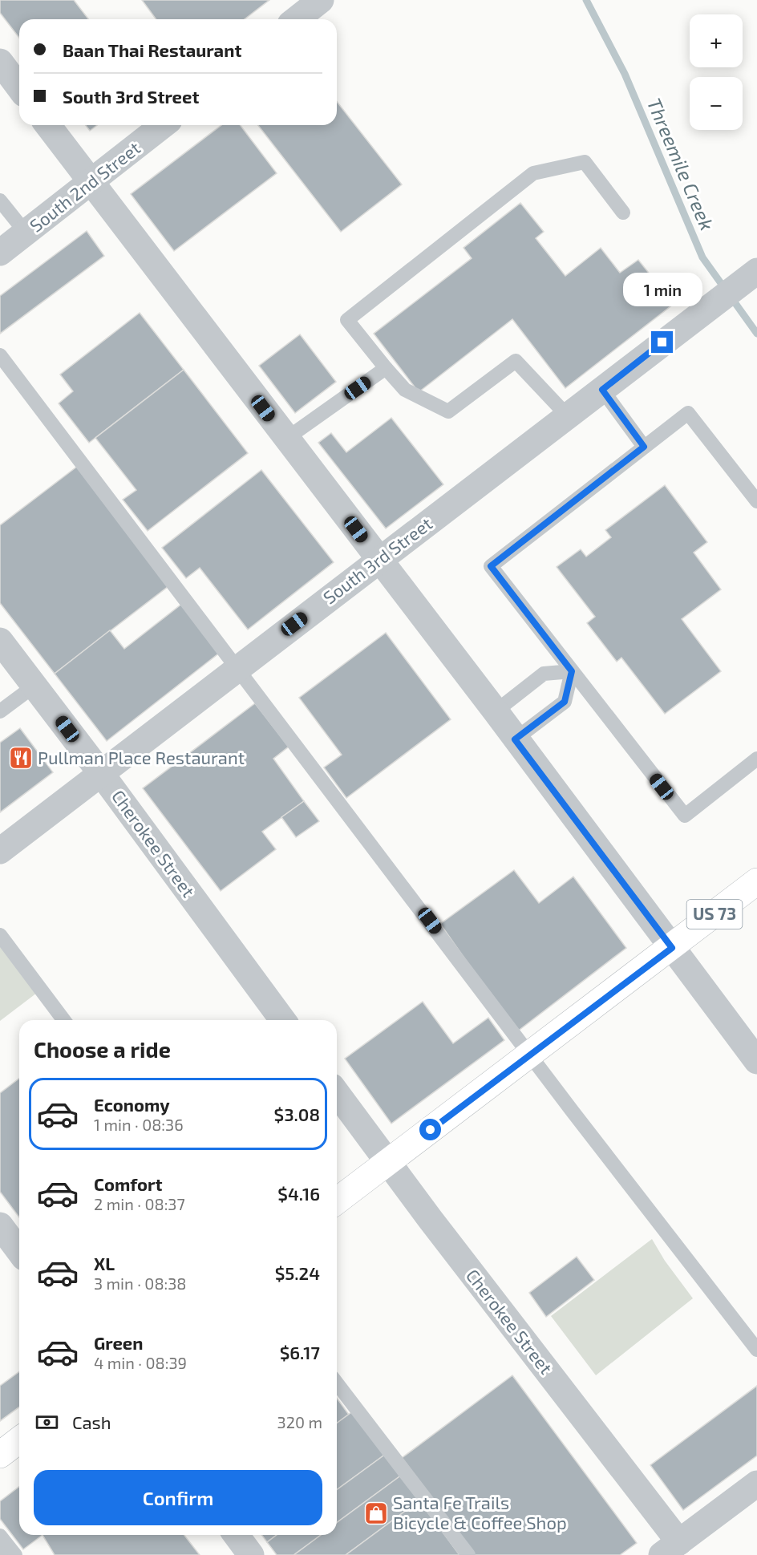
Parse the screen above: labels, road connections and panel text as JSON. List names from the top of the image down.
{
  "streets": {
    "highway": ["US 73"],
    "street": ["South 2nd Street", "South 3rd Street", "Cherokee Street"]
  },
  "crossings": [
    ["South 3rd Street", "Cherokee Street"],
    ["Cherokee Street", "US 73"]
  ],
  "water": ["Threemile Creek"],
  "places": {
    "restaurant": ["Pullman Place Restaurant"],
    "shop": ["Santa Fe Trails Bicycle & Coffee Shop"]
  },
  "page": {
    "map_buttons": ["+", "−"],
    "banner": ["Baan Thai Restaurant", "South 3rd Street"],
    "bubble": "1 min",
    "heading": "Choose a ride",
    "list": [
      {
        "name": "Economy",
        "note": "1 min · 08:36",
        "value": "$3.08"
      },
      {
        "name": "Comfort",
        "note": "2 min · 08:37",
        "value": "$4.16"
      },
      {
        "name": "XL",
        "note": "3 min · 08:38",
        "value": "$5.24"
      },
      {
        "name": "Green",
        "note": "4 min · 08:39",
        "value": "$6.17"
      }
    ],
    "pay": ["Cash", "320 m"],
    "buttons": "Confirm"
  }
}
